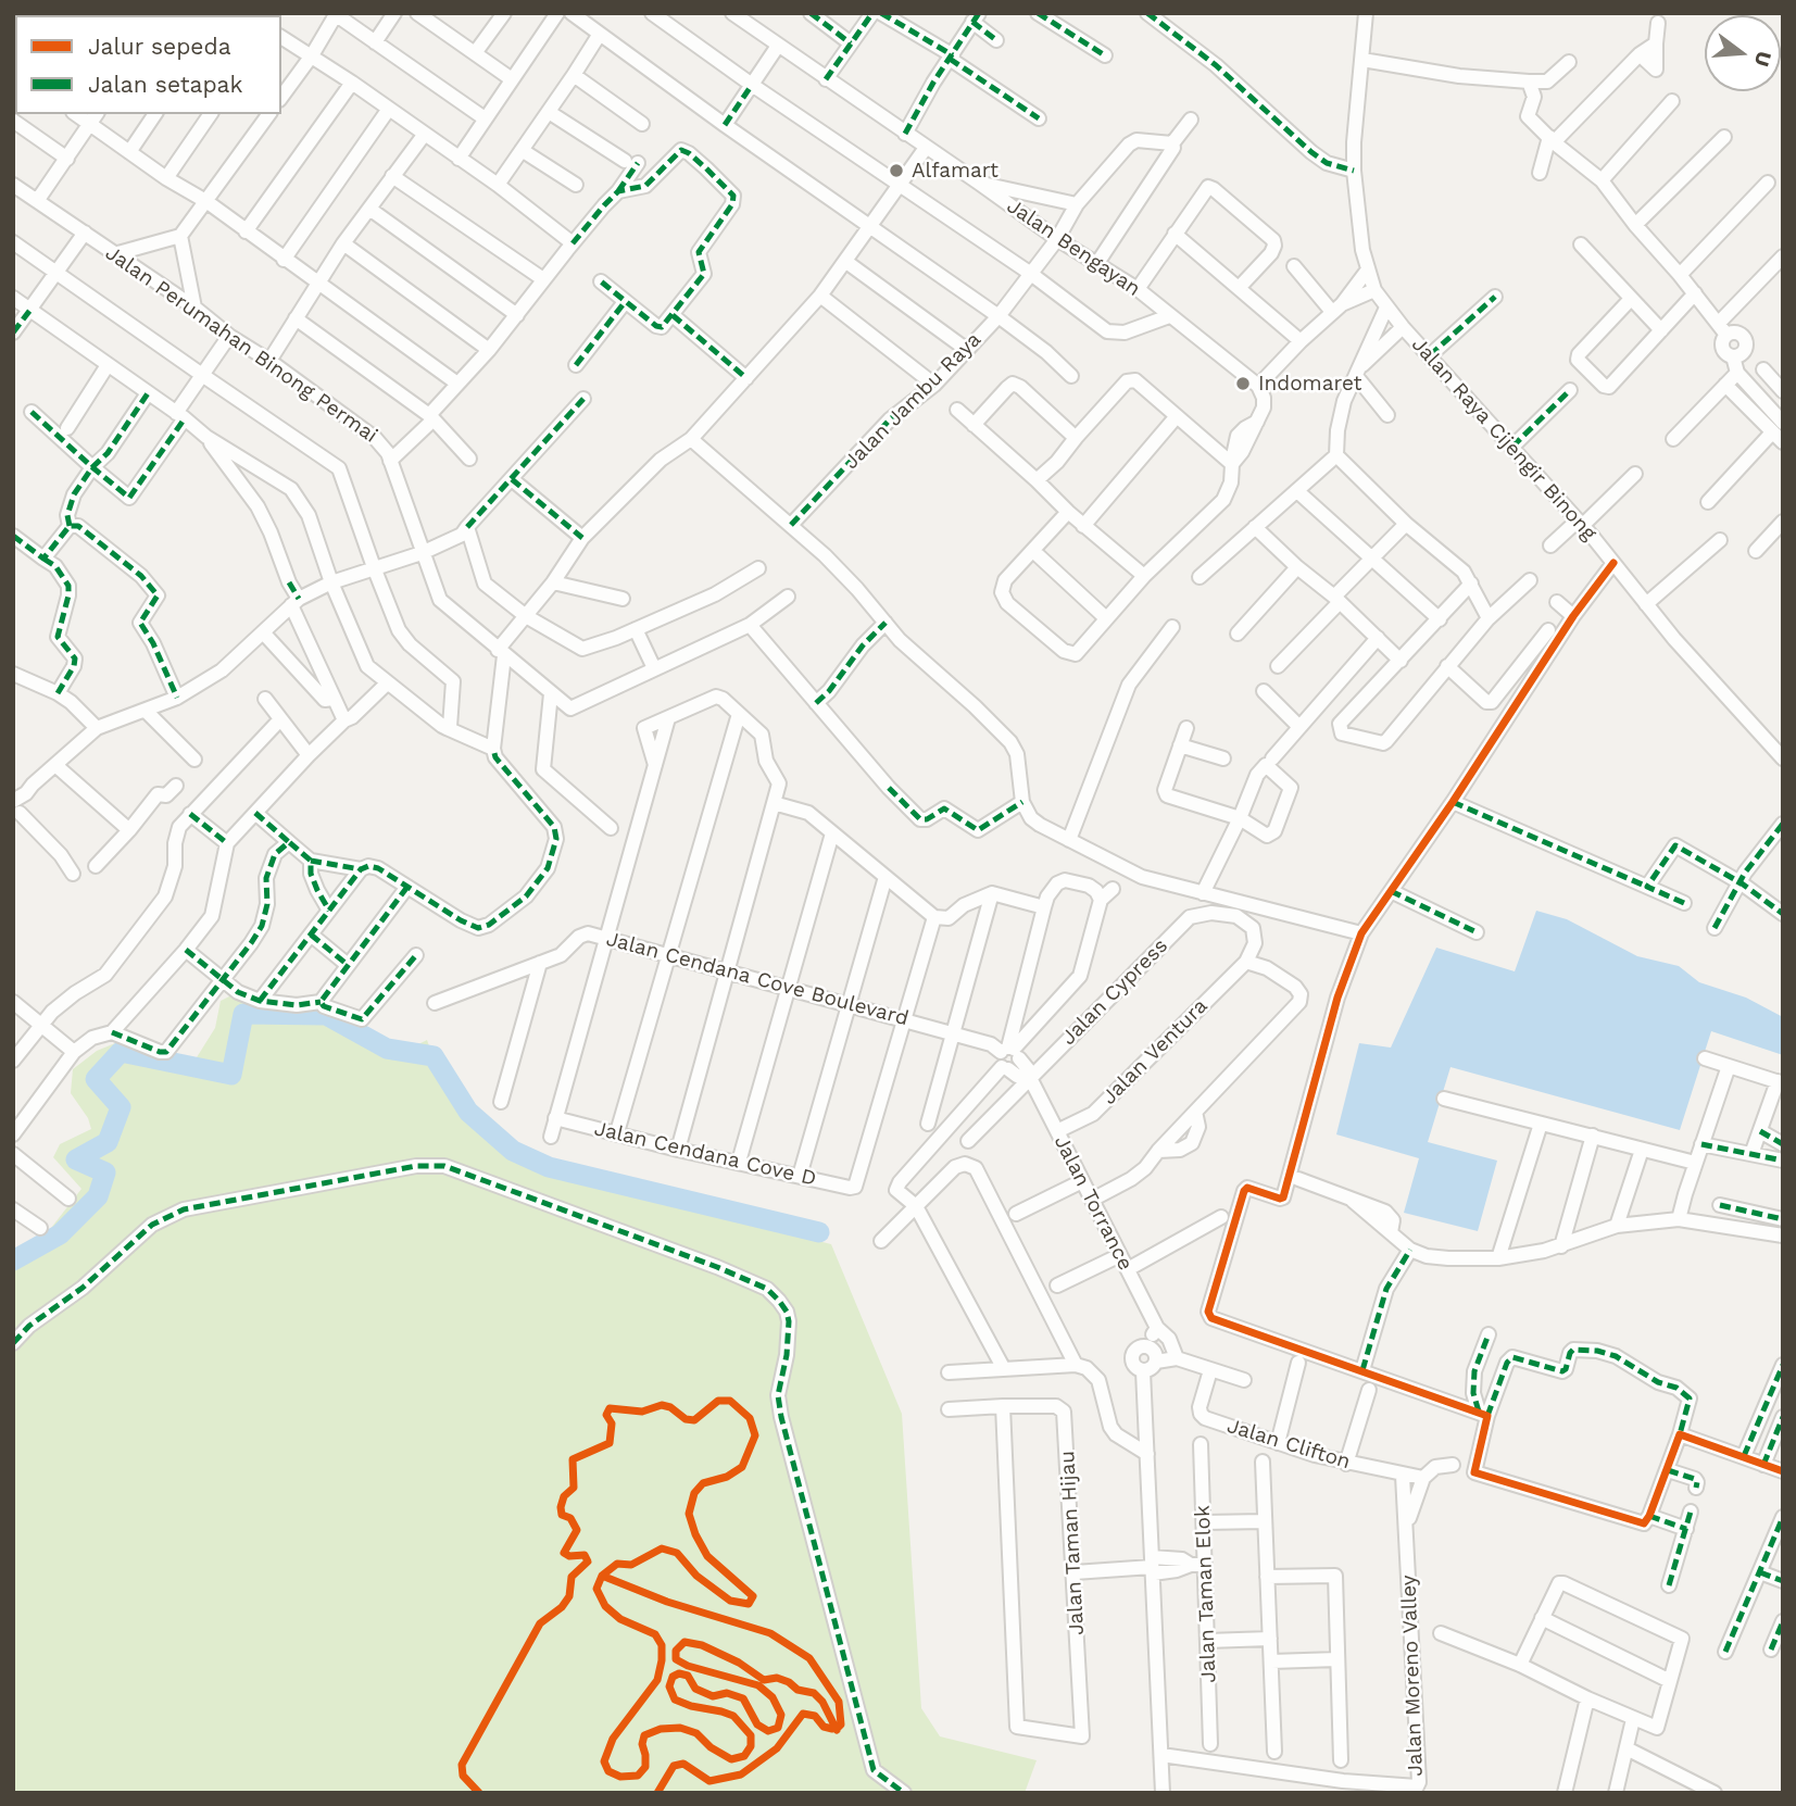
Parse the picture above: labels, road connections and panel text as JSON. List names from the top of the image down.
{
  "streets": {
    "street": [
      "Jalan Bengayan",
      "Jalan Perumahan Binong Permai",
      "Jalan Jambu Raya",
      "Jalan Raya Cijengir Binong",
      "Jalan Cendana Cove Boulevard",
      "Jalan Cypress",
      "Jalan Ventura",
      "Jalan Cendana Cove D",
      "Jalan Torrance",
      "Jalan Clifton",
      "Jalan Taman Hijau",
      "Jalan Taman Elok",
      "Jalan Moreno Valley"
    ]
  },
  "crossings": [
    ["Jalan Bengayan", "Jalan Jambu Raya"],
    ["Jalan Cendana Cove Boulevard", "Jalan Cendana Cove D"],
    ["Jalan Cendana Cove Boulevard", "Jalan Torrance"],
    ["Jalan Cypress", "Jalan Ventura"],
    ["Jalan Cypress", "Jalan Torrance"],
    ["Jalan Ventura", "Jalan Torrance"],
    ["Jalan Clifton", "Jalan Moreno Valley"]
  ],
  "places": ["Alfamart", "Indomaret"],
  "legend": ["Jalur sepeda", "Jalan setapak"],
  "north": "right"
}
